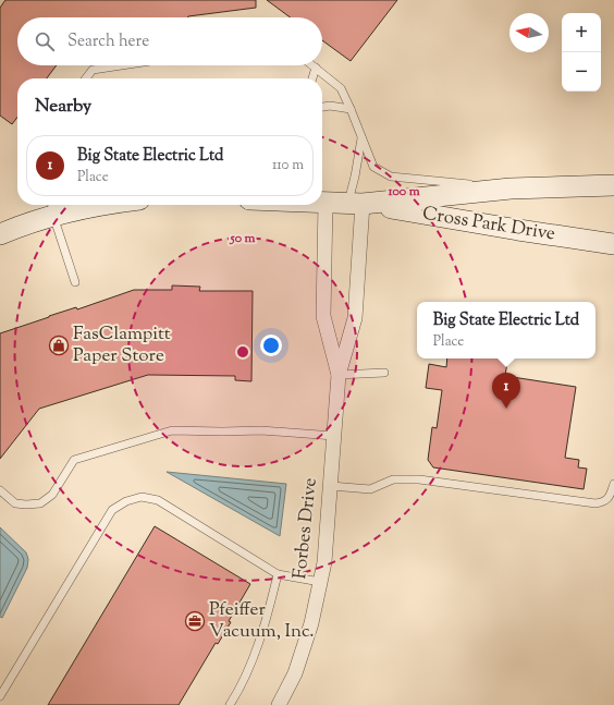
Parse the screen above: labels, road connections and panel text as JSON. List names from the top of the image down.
{
  "streets": {
    "street": ["Cross Park Drive", "Forbes Drive"]
  },
  "crossings": [
    ["Cross Park Drive", "Forbes Drive"]
  ],
  "places": {
    "shop": ["FasClampitt Paper Store"],
    "office": ["Pfeiffer Vacuum, Inc."]
  },
  "north": "left",
  "page": {
    "map_buttons": ["+", "−"],
    "search": "Search here",
    "heading": "Nearby",
    "list": [
      {
        "mark": "1",
        "name": "Big State Electric Ltd",
        "note": "Place",
        "value": "110 m"
      }
    ],
    "popup": ["Big State Electric Ltd", "Place"],
    "pins": "1"
  },
  "rings": ["100 m", "50 m"]
}
